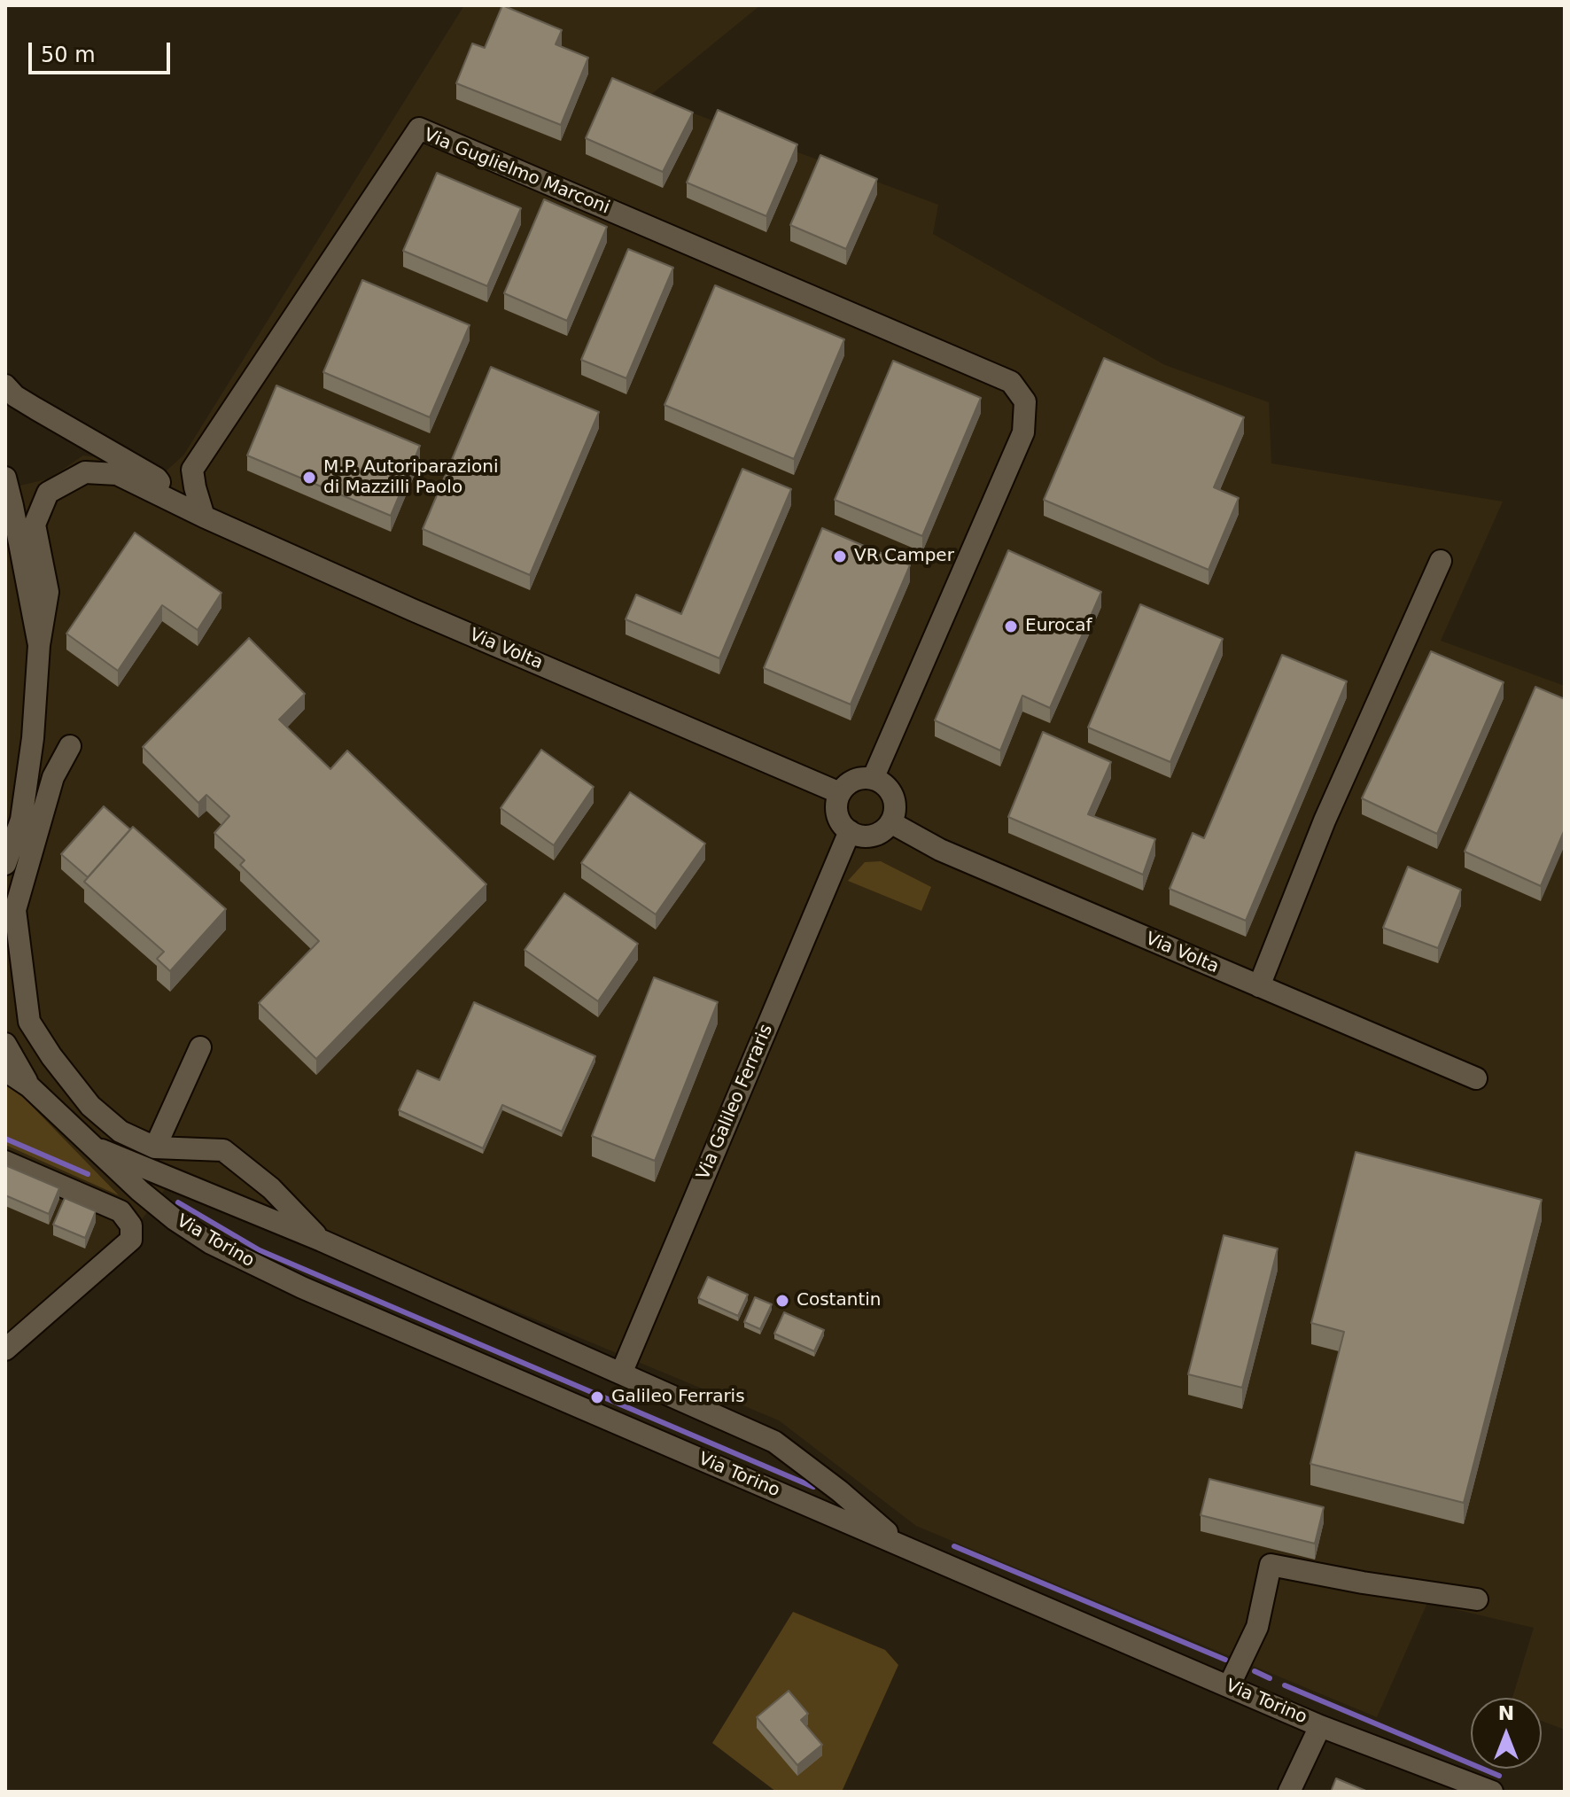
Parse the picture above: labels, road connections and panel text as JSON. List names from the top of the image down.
{
  "streets": {
    "street": [
      "Via Guglielmo Marconi",
      "Via Volta",
      "Via Galileo Ferraris",
      "Via Torino"
    ]
  },
  "crossings": [
    ["Via Guglielmo Marconi", "Via Volta"],
    ["Via Guglielmo Marconi", "Via Galileo Ferraris"],
    ["Via Volta", "Via Galileo Ferraris"]
  ],
  "places": [
    "M.P. Autoriparazioni di Mazzilli Paolo",
    "VR Camper",
    "Eurocaf",
    "Costantin",
    "Galileo Ferraris"
  ],
  "scale_bar": "50 m",
  "north": "top"
}
